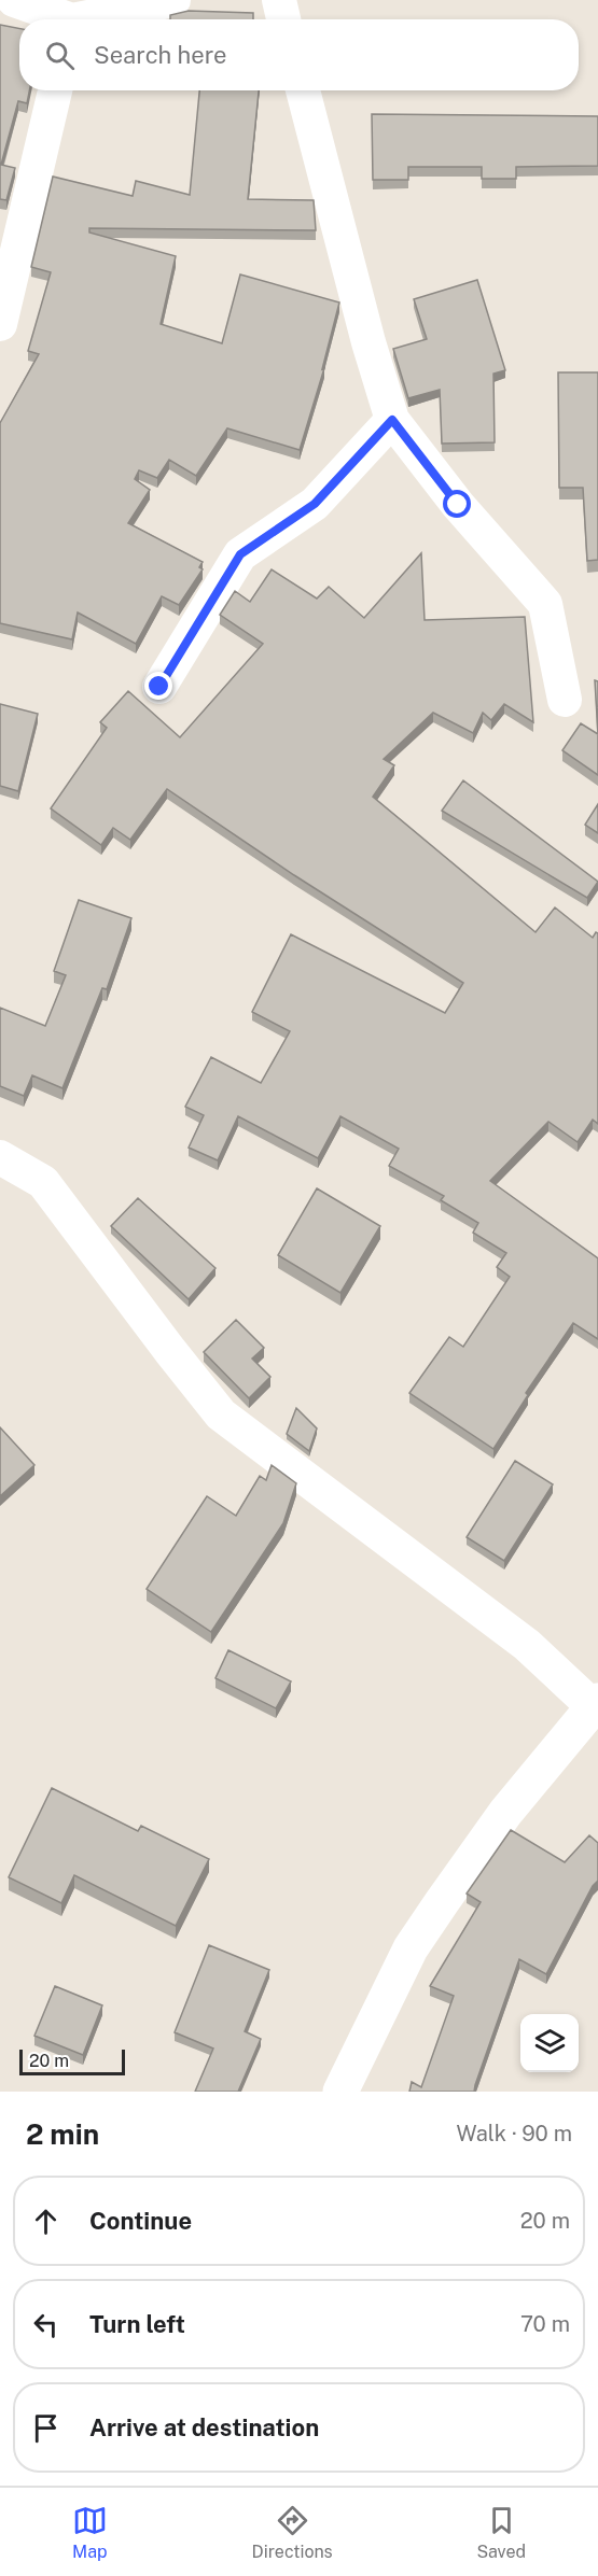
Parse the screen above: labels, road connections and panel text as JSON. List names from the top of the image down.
{
  "scale_bar": "20 m",
  "page": {
    "search": "Search here",
    "scale": "20 m",
    "heading": ["2 min", "Walk · 90 m"],
    "list": [
      ["Continue", "20 m"],
      ["Turn left", "70 m"],
      "Arrive at destination"
    ],
    "nav": ["Map", "Directions", "Saved"]
  }
}
